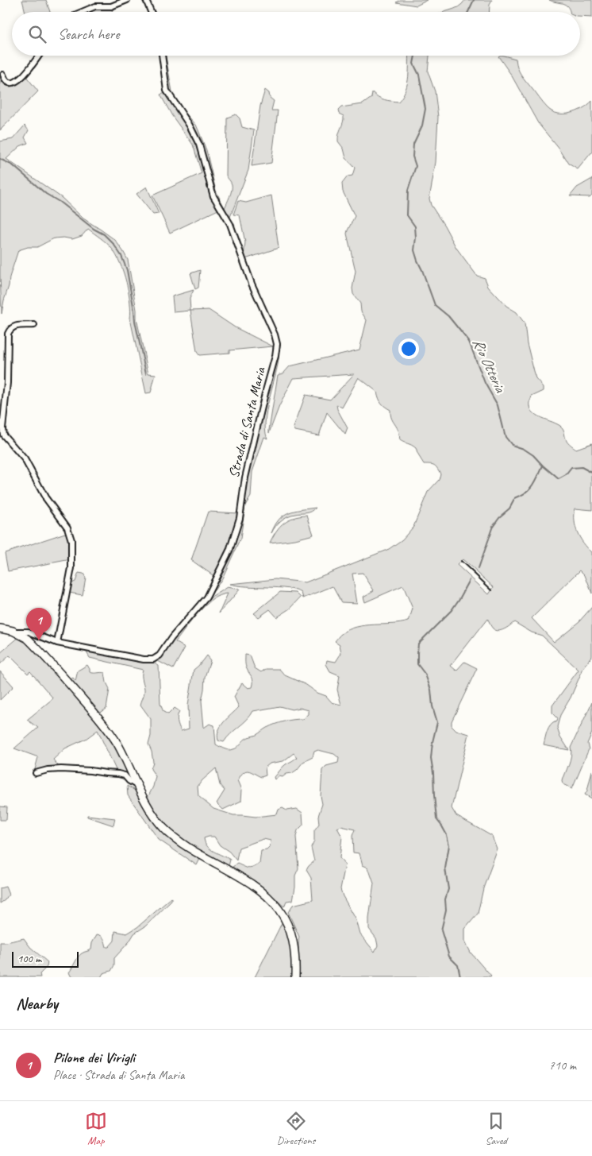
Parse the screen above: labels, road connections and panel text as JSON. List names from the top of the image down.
{
  "streets": {
    "street": ["Strada di Santa Maria"]
  },
  "water": ["Rio Otteria"],
  "scale_bar": "100 m",
  "page": {
    "search": "Search here",
    "pins": "1",
    "scale": "100 m",
    "heading": "Nearby",
    "list": [
      {
        "mark": "1",
        "name": "Pilone dei Virigli",
        "note": "Place · Strada di Santa Maria",
        "value": "710 m"
      }
    ],
    "nav": ["Map", "Directions", "Saved"]
  }
}
